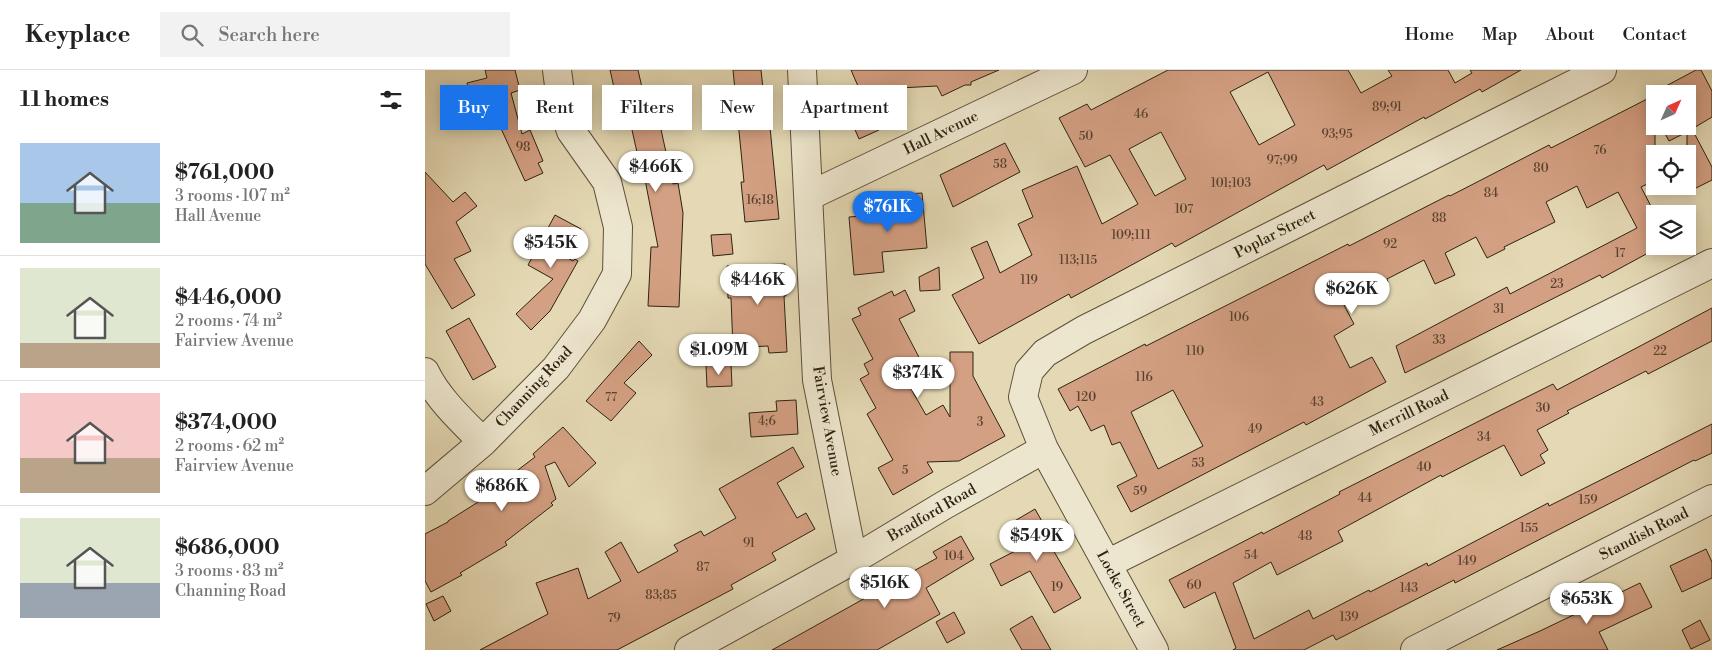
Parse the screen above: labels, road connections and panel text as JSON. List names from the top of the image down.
{
  "streets": {
    "street": [
      "Hall Avenue",
      "Poplar Street",
      "Channing Road",
      "Merrill Road",
      "Fairview Avenue",
      "Bradford Road",
      "Standish Road",
      "Locke Street"
    ]
  },
  "crossings": [
    ["Hall Avenue", "Fairview Avenue"],
    ["Poplar Street", "Bradford Road"],
    ["Poplar Street", "Locke Street"],
    ["Merrill Road", "Locke Street"],
    ["Fairview Avenue", "Bradford Road"],
    ["Bradford Road", "Locke Street"]
  ],
  "house_numbers": [
    "89;91",
    "46",
    "93;95",
    "50",
    "98",
    "76",
    "97;99",
    "58",
    "80",
    "101;103",
    "84",
    "16;18",
    "107",
    "88",
    "109;111",
    "92",
    "17",
    "113;115",
    "119",
    "23",
    "31",
    "106",
    "33",
    "110",
    "22",
    "116",
    "77",
    "120",
    "43",
    "30",
    "4;6",
    "3",
    "49",
    "34",
    "53",
    "40",
    "5",
    "59",
    "44",
    "159",
    "155",
    "48",
    "91",
    "54",
    "104",
    "149",
    "87",
    "60",
    "19",
    "143",
    "83;85",
    "139",
    "79"
  ],
  "north": "top right",
  "page": {
    "header": "Keyplace",
    "search": "Search here",
    "nav": [
      "Home",
      "Map",
      "About",
      "Contact"
    ],
    "heading": "11 homes",
    "chip": [
      "Buy",
      "Rent",
      "Filters",
      "New",
      "Apartment"
    ],
    "list": [
      {
        "name": "$761,000",
        "note": "3 rooms · 107 m² · Hall Avenue"
      },
      {
        "name": "$446,000",
        "note": "2 rooms · 74 m² · Fairview Avenue"
      },
      {
        "name": "$374,000",
        "note": "2 rooms · 62 m² · Fairview Avenue"
      },
      {
        "name": "$686,000",
        "note": "3 rooms · 83 m² · Channing Road"
      }
    ],
    "price": [
      "$466K",
      "$761K",
      "$545K",
      "$446K",
      "$626K",
      "$1.09M",
      "$374K",
      "$686K",
      "$549K",
      "$516K",
      "$653K"
    ]
  }
}
